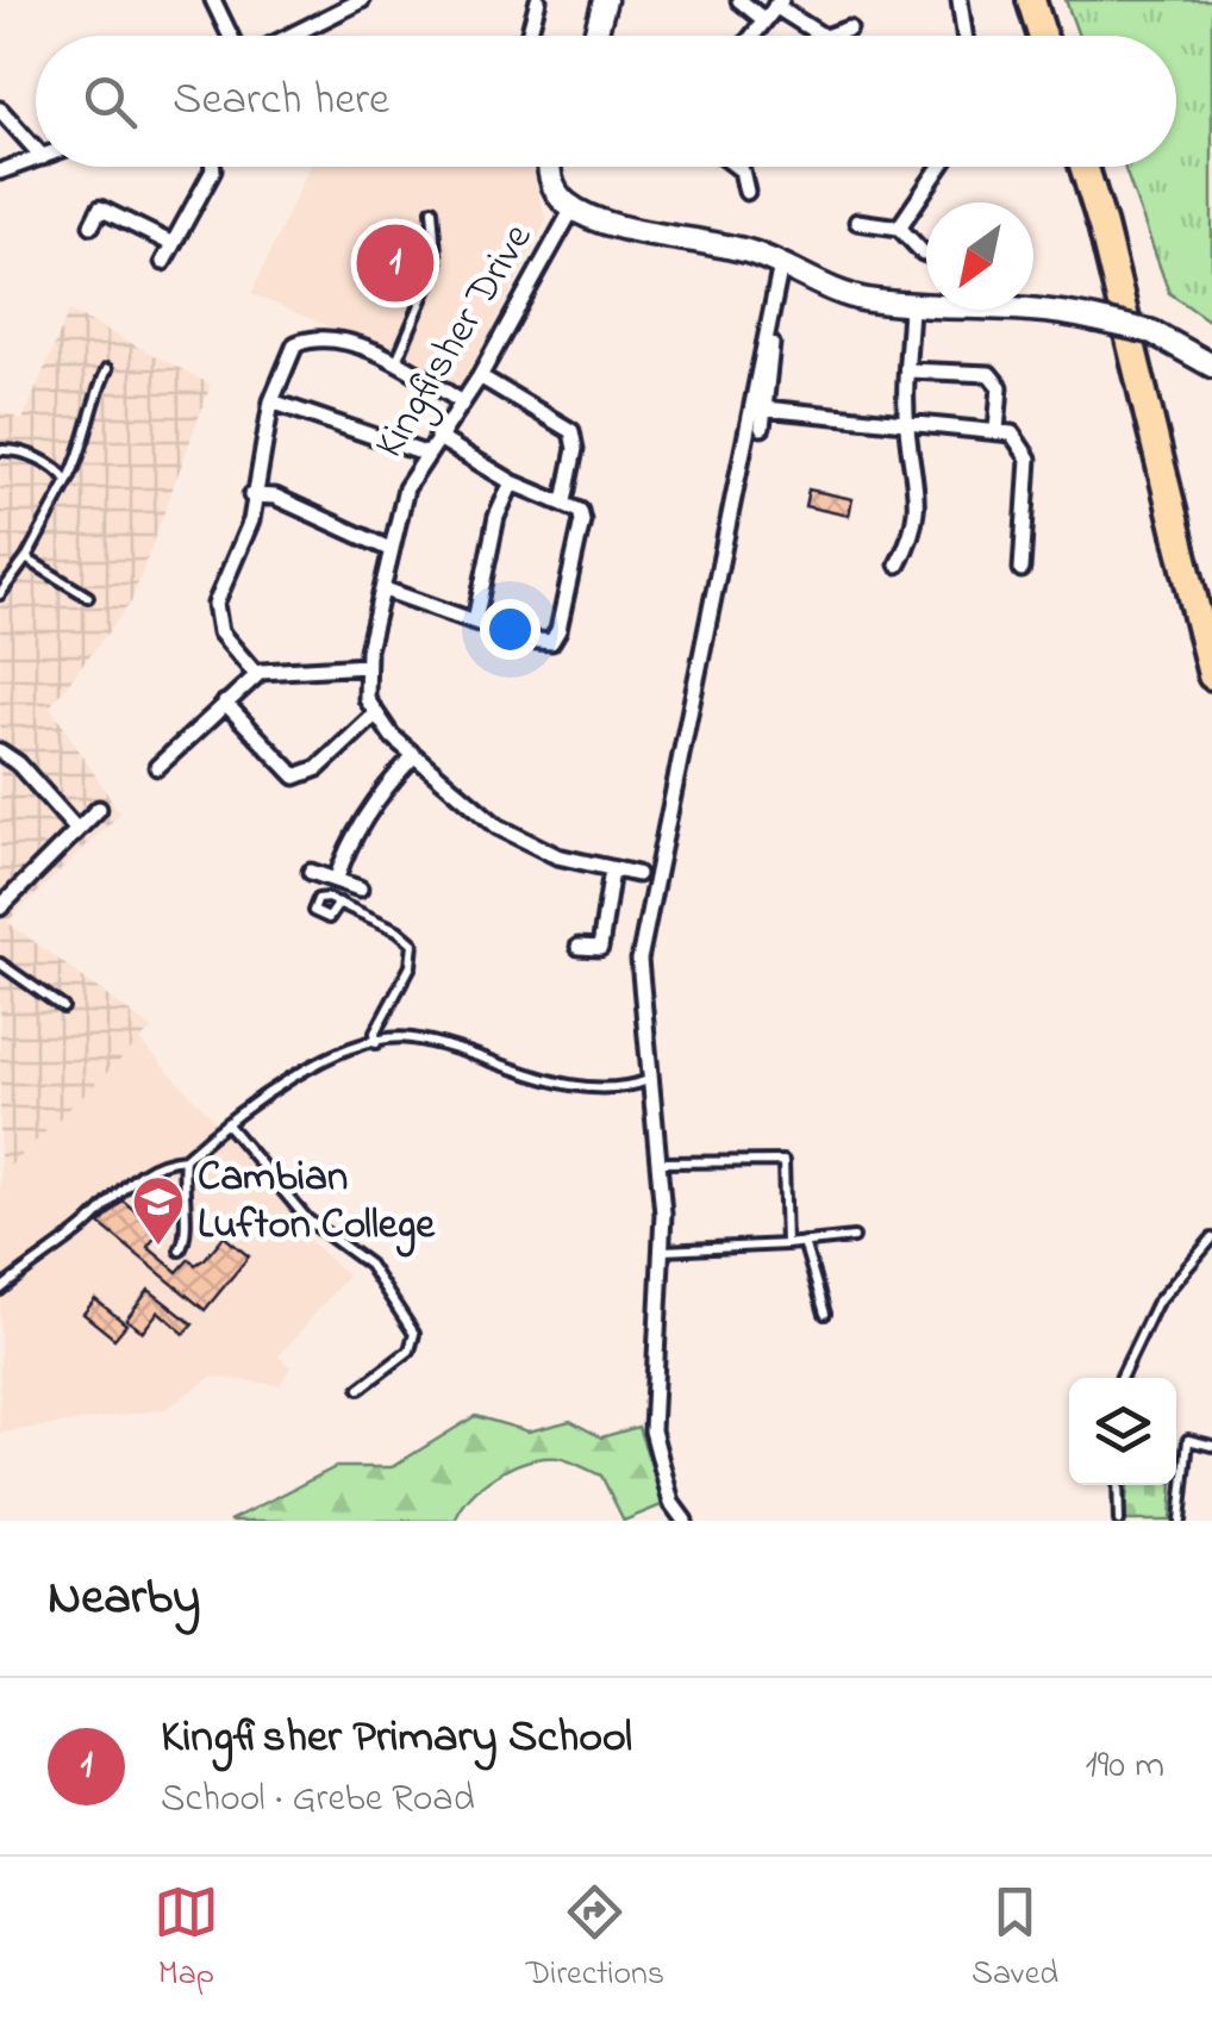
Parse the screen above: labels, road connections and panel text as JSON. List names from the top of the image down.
{
  "streets": {
    "street": ["Kingfisher Drive"]
  },
  "places": {
    "school or university": ["Cambian Lufton College"]
  },
  "north": "bottom left",
  "page": {
    "search": "Search here",
    "pins": "1",
    "heading": "Nearby",
    "list": [
      {
        "mark": "1",
        "name": "Kingfisher Primary School",
        "note": "School · Grebe Road",
        "value": "190 m"
      }
    ],
    "nav": ["Map", "Directions", "Saved"]
  }
}
